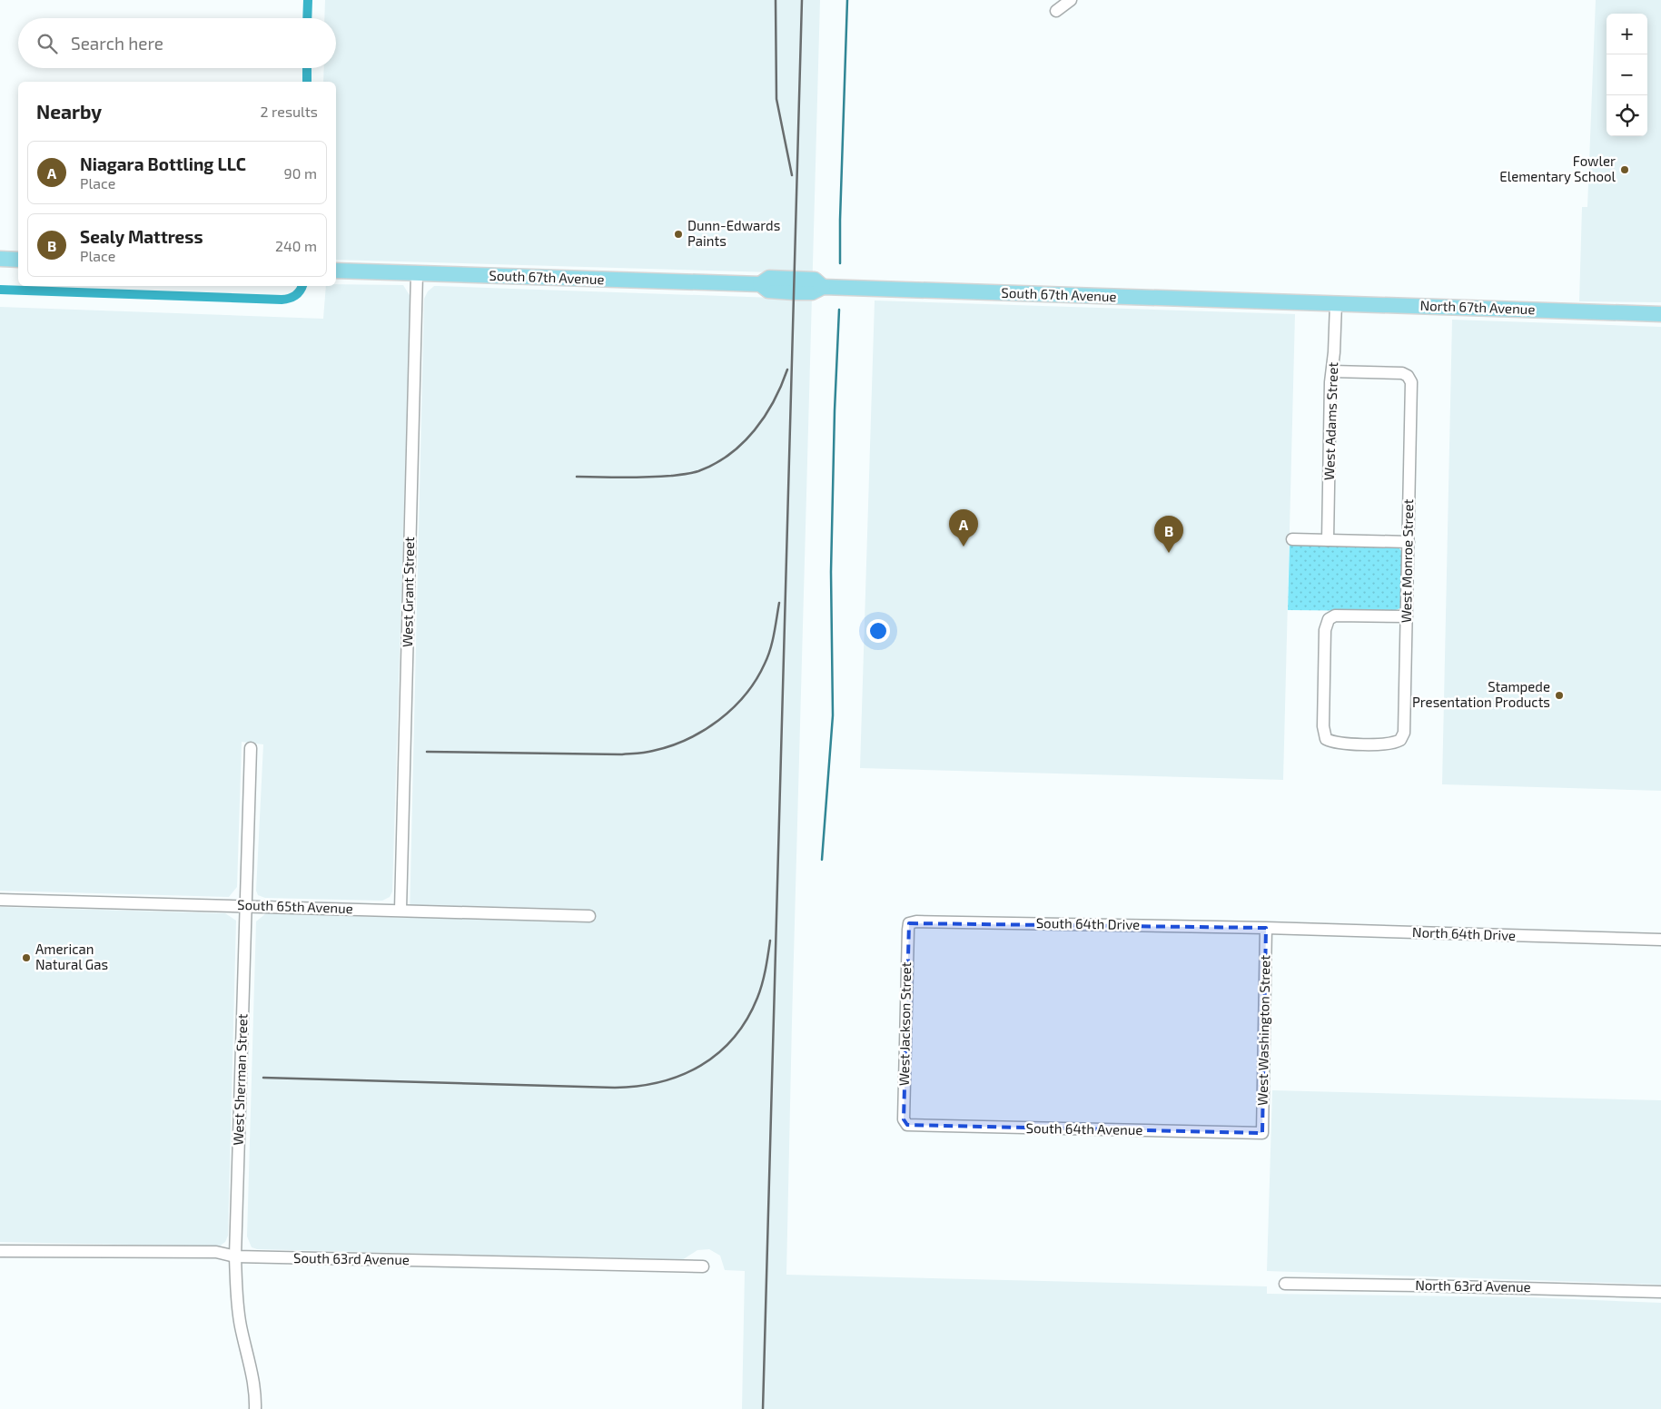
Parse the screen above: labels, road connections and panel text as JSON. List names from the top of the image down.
{
  "streets": {
    "main road": ["South 67th Avenue", "North 67th Avenue"],
    "street": [
      "West Adams Street",
      "West Monroe Street",
      "West Grant Street",
      "South 65th Avenue",
      "South 64th Drive",
      "North 64th Drive",
      "West Jackson Street",
      "West Washington Street",
      "West Sherman Street",
      "South 64th Avenue",
      "South 63rd Avenue",
      "North 63rd Avenue"
    ]
  },
  "crossings": [
    ["South 67th Avenue", "North 67th Avenue"],
    ["South 67th Avenue", "West Grant Street"],
    ["North 67th Avenue", "West Adams Street"],
    ["West Adams Street", "West Monroe Street"],
    ["West Grant Street", "South 65th Avenue"],
    ["South 65th Avenue", "West Sherman Street"],
    ["South 64th Drive", "North 64th Drive"],
    ["South 64th Drive", "West Jackson Street"],
    ["South 64th Drive", "West Washington Street"],
    ["North 64th Drive", "West Washington Street"],
    ["West Jackson Street", "South 64th Avenue"],
    ["West Washington Street", "South 64th Avenue"],
    ["West Sherman Street", "South 63rd Avenue"]
  ],
  "places": [
    "Fowler Elementary School",
    "Dunn-Edwards Paints",
    "Stampede Presentation Products",
    "American Natural Gas"
  ],
  "page": {
    "map_buttons": ["+", "−"],
    "search": "Search here",
    "heading": ["Nearby", "2 results"],
    "list": [
      {
        "mark": "A",
        "name": "Niagara Bottling LLC",
        "note": "Place",
        "value": "90 m"
      },
      {
        "mark": "B",
        "name": "Sealy Mattress",
        "note": "Place",
        "value": "240 m"
      }
    ],
    "pins": ["A", "B"]
  }
}
